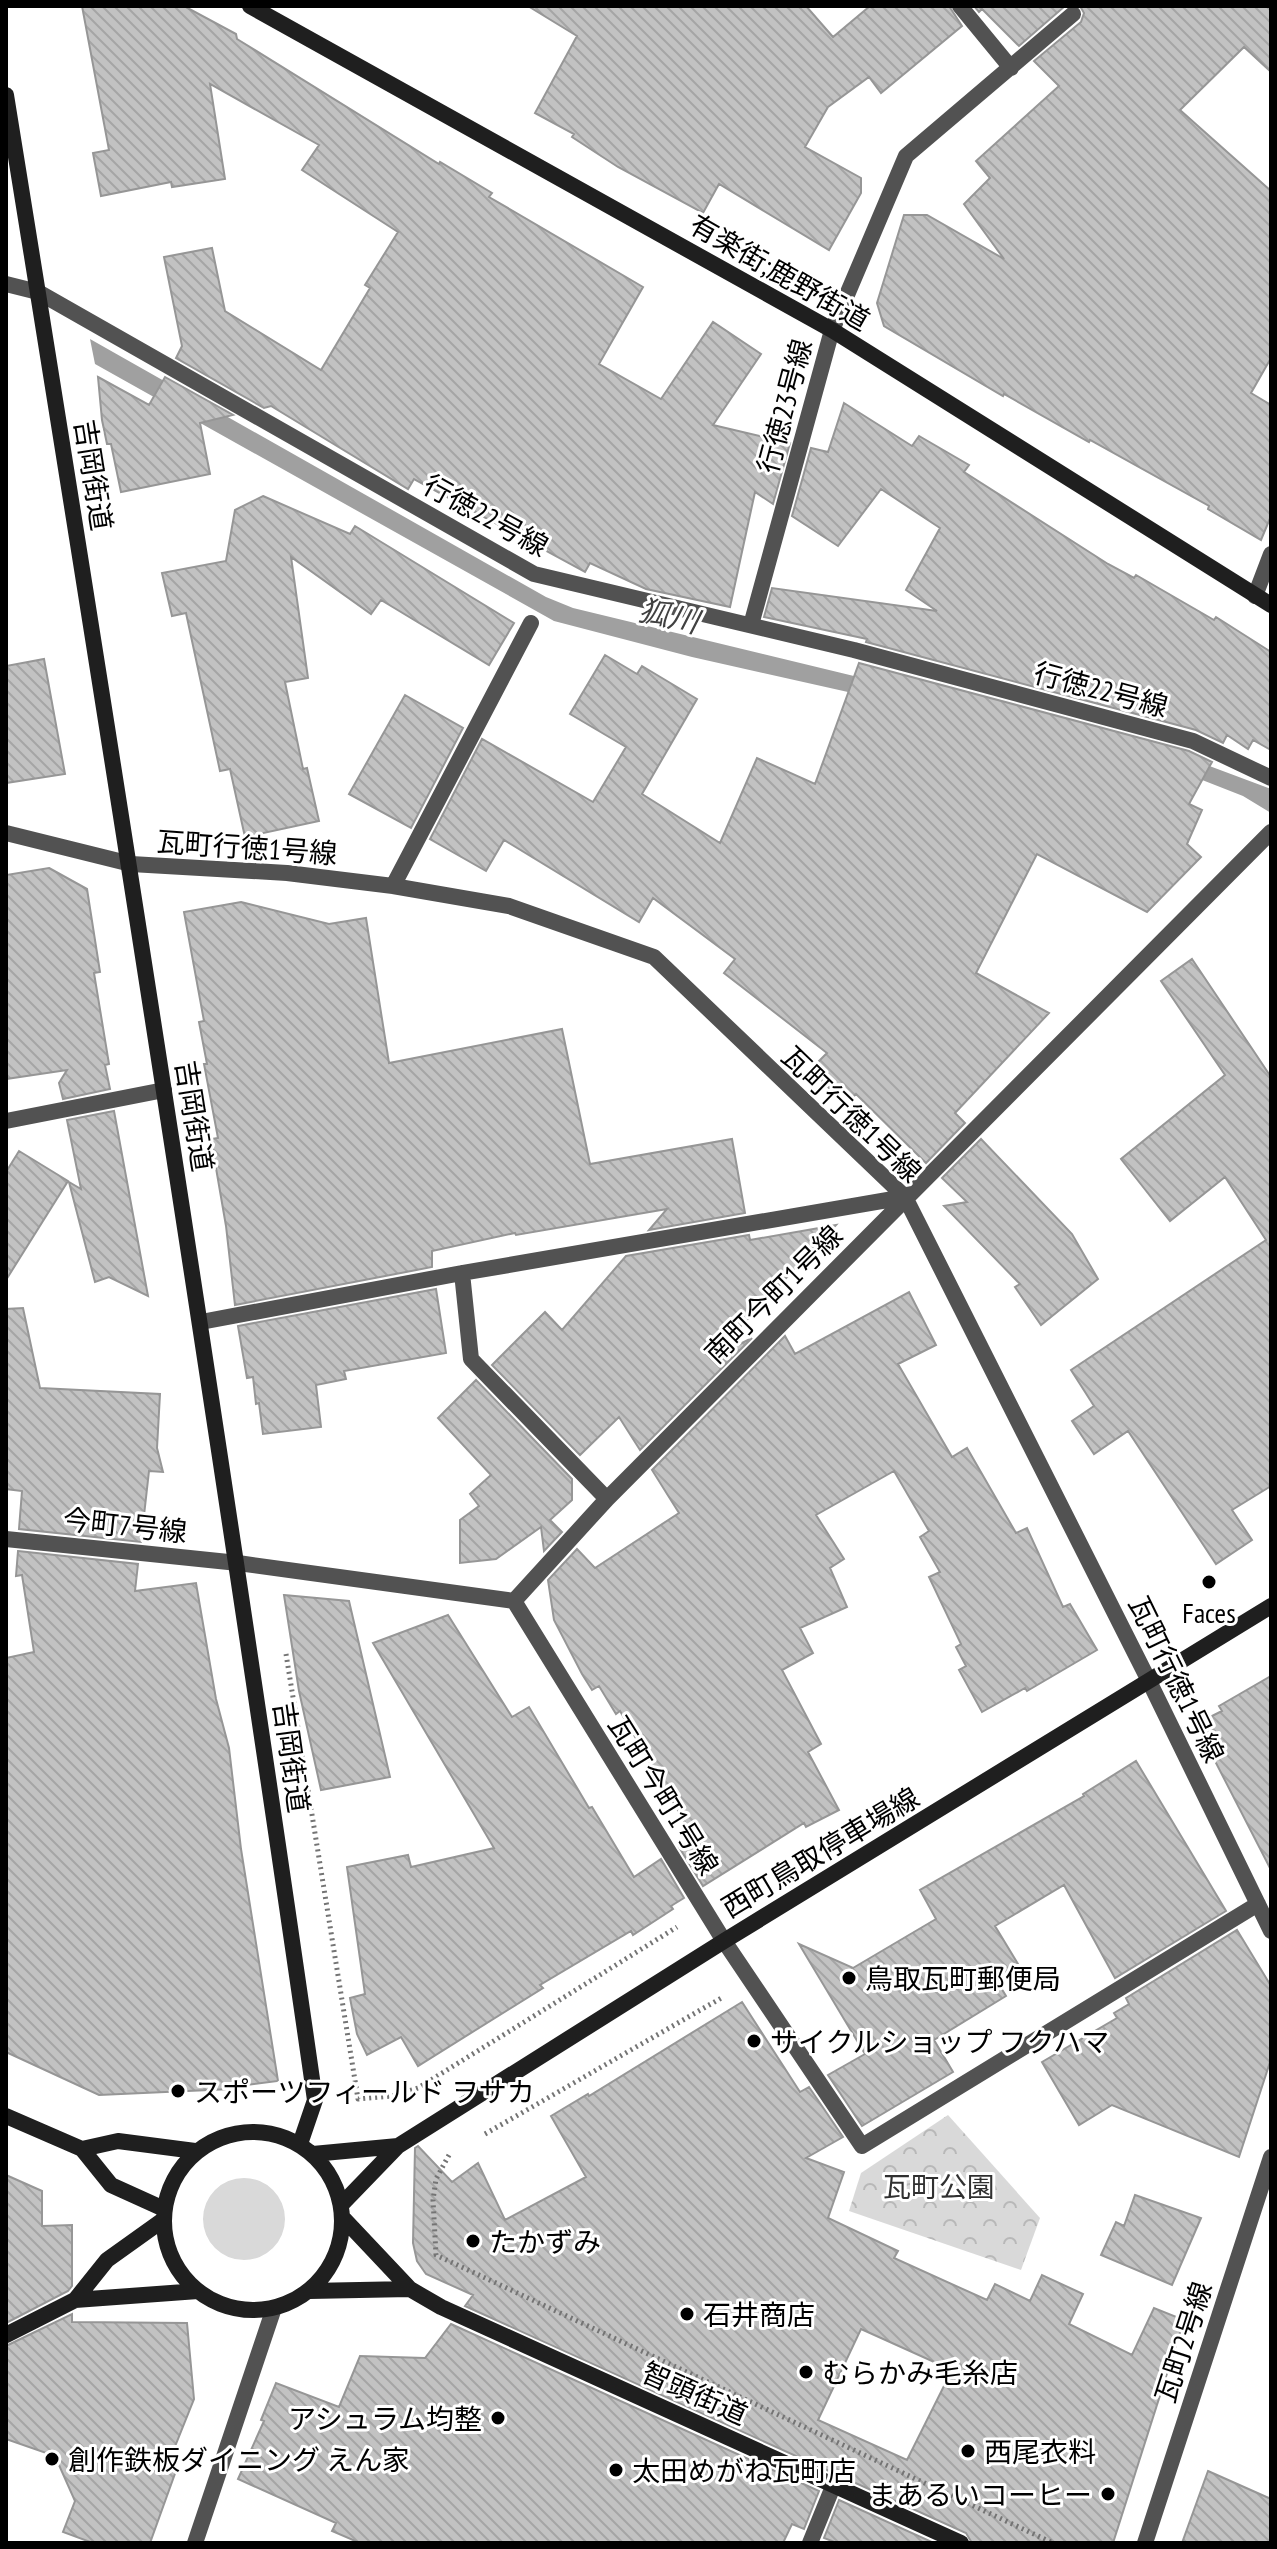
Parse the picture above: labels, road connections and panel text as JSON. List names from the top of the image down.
{
  "streets": {
    "street": [
      "有楽街;鹿野街道",
      "行徳23号線",
      "吉岡街道",
      "行徳22号線",
      "瓦町行徳1号線",
      "南町今町1号線",
      "今町7号線",
      "瓦町今町1号線",
      "西町鳥取停車場線",
      "瓦町2号線",
      "智頭街道"
    ]
  },
  "crossings": [
    ["有楽街;鹿野街道", "行徳23号線"],
    ["行徳23号線", "行徳22号線"],
    ["吉岡街道", "行徳22号線"],
    ["吉岡街道", "瓦町行徳1号線"],
    ["吉岡街道", "今町7号線"],
    ["吉岡街道", "西町鳥取停車場線"],
    ["吉岡街道", "智頭街道"],
    ["瓦町行徳1号線", "南町今町1号線"],
    ["瓦町行徳1号線", "瓦町今町1号線"],
    ["瓦町行徳1号線", "西町鳥取停車場線"],
    ["南町今町1号線", "瓦町今町1号線"],
    ["瓦町今町1号線", "西町鳥取停車場線"],
    ["西町鳥取停車場線", "智頭街道"]
  ],
  "water": ["狐川"],
  "parks": ["瓦町公園"],
  "places": [
    "Faces",
    "鳥取瓦町郵便局",
    "サイクルショップ フクハマ",
    "スポーツフィールド ヲサカ",
    "たかずみ",
    "石井商店",
    "むらかみ毛糸店",
    "アシュラム均整",
    "西尾衣料",
    "創作鉄板ダイニング えん家",
    "太田めがね瓦町店",
    "まあるいコーヒー"
  ]
}
